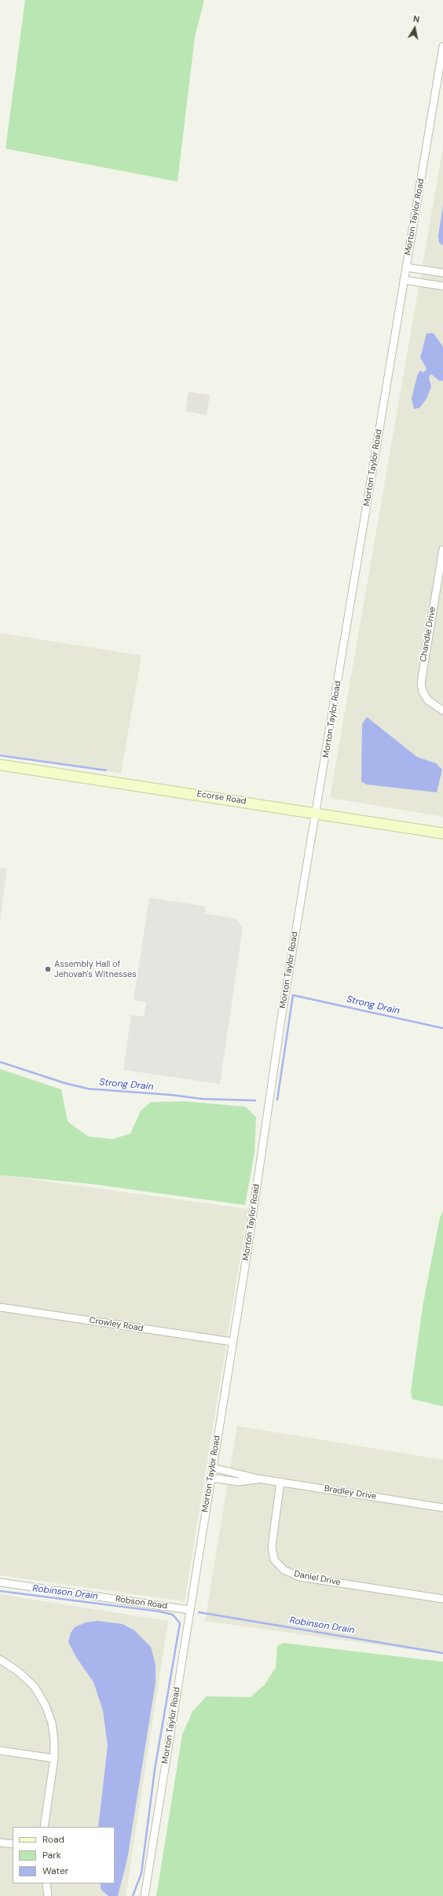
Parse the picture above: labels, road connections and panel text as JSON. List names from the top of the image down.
{
  "streets": {
    "main road": ["Ecorse Road"],
    "street": [
      "Morton Taylor Road",
      "Chandle Drive",
      "Crowley Road",
      "Bradley Drive",
      "Daniel Drive",
      "Robson Road"
    ]
  },
  "crossings": [
    ["Morton Taylor Road", "Ecorse Road"],
    ["Morton Taylor Road", "Crowley Road"],
    ["Morton Taylor Road", "Bradley Drive"],
    ["Morton Taylor Road", "Robson Road"],
    ["Bradley Drive", "Daniel Drive"]
  ],
  "water": ["Strong Drain", "Robinson Drain"],
  "places": ["Assembly Hall of Jehovah's Witnesses"],
  "legend": ["Road", "Park", "Water"],
  "north": "top"
}
